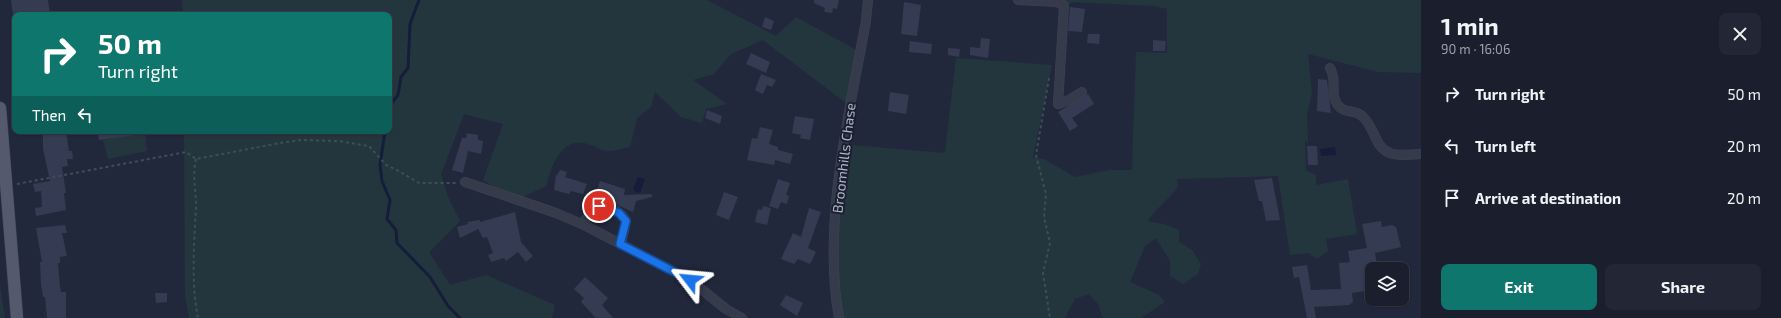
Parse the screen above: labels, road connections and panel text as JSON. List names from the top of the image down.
{
  "streets": {
    "street": ["Broomhills Chase"]
  },
  "page": {
    "heading": ["1 min", "90 m · 16:06"],
    "turn": ["50 m", "Turn right"],
    "list": [
      {
        "name": "Turn right",
        "value": "50 m"
      },
      {
        "name": "Turn left",
        "value": "20 m"
      },
      {
        "name": "Arrive at destination",
        "value": "20 m"
      }
    ],
    "then": "Then",
    "buttons": ["Exit", "Share"]
  }
}
